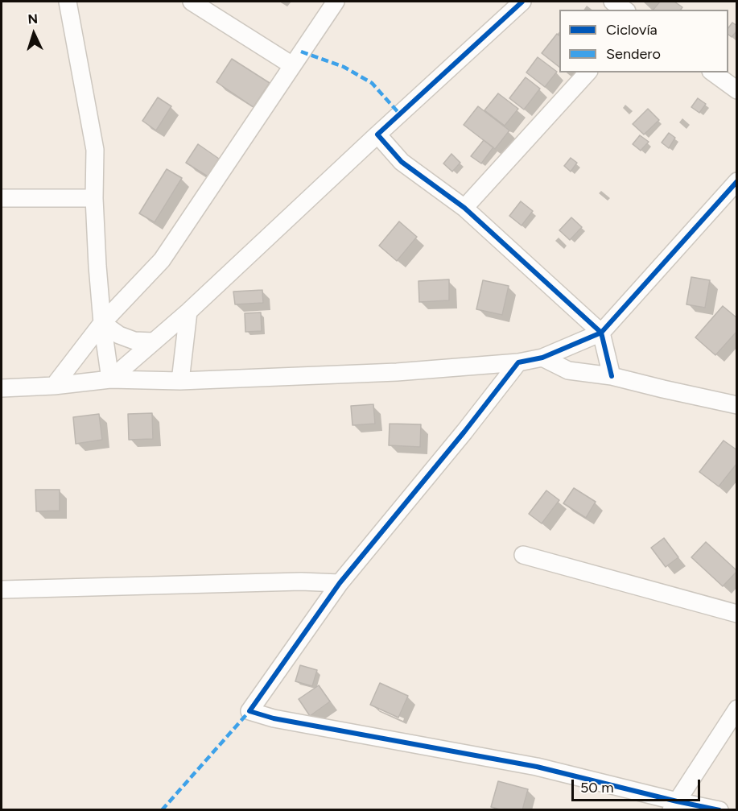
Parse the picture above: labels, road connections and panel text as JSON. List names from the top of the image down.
{
  "legend": ["Ciclovía", "Sendero"],
  "scale_bar": "50 m",
  "north": "top"
}
